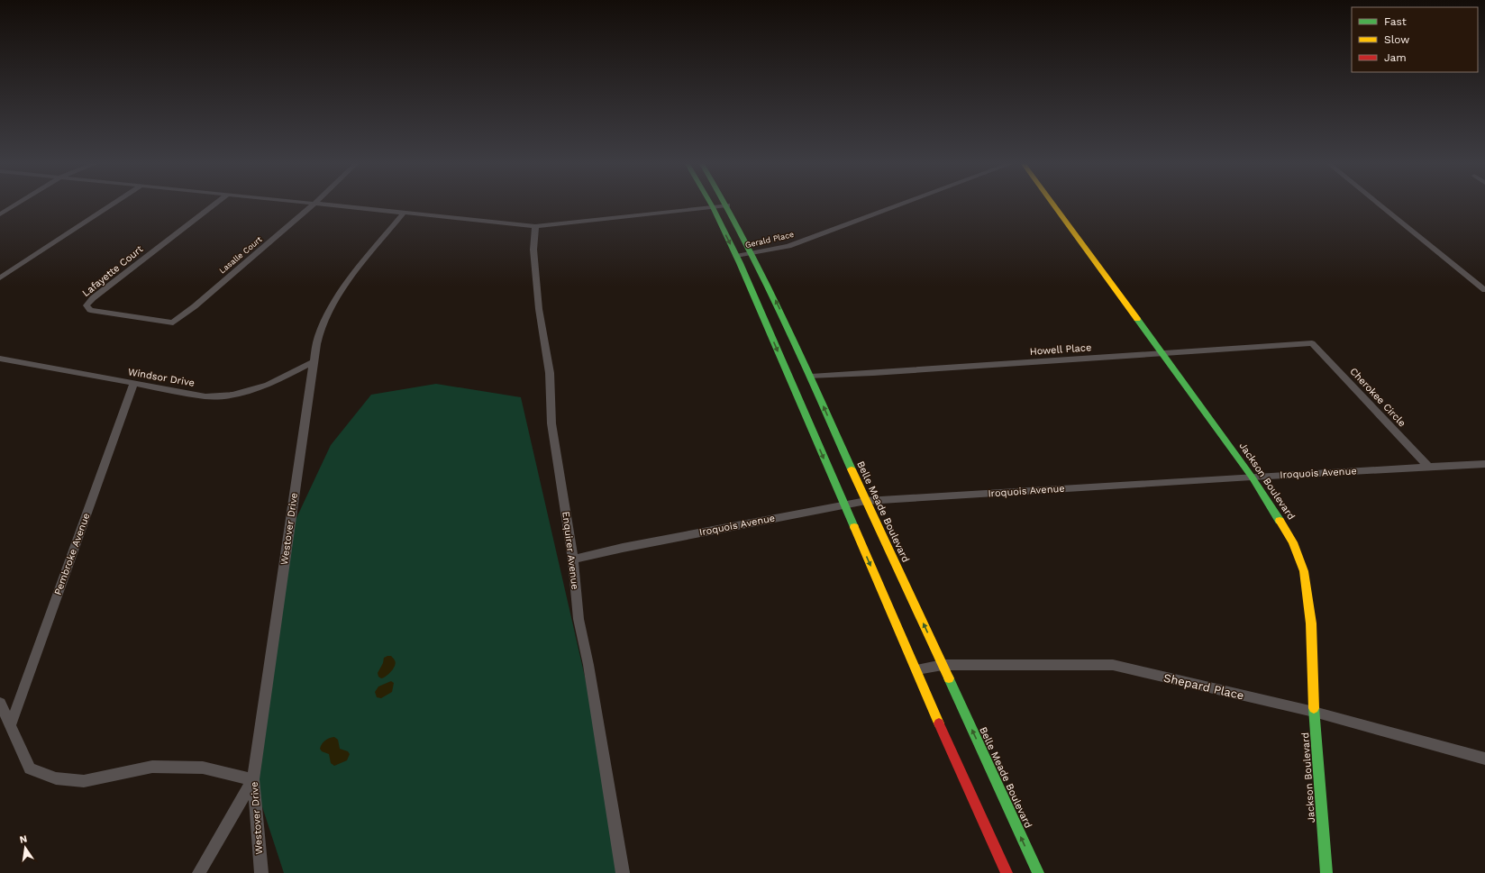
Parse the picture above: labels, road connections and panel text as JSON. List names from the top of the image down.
{
  "streets": {
    "main road": ["Jackson Boulevard", "Belle Meade Boulevard"],
    "street": [
      "Gerald Place",
      "Lasalle Court",
      "Lafayette Court",
      "Howell Place",
      "Windsor Drive",
      "Cherokee Circle",
      "Iroquois Avenue",
      "Westover Drive",
      "Enquirer Avenue",
      "Pembroke Avenue",
      "Shepard Place"
    ]
  },
  "crossings": [
    ["Gerald Place", "Belle Meade Boulevard"],
    ["Lasalle Court", "Lafayette Court"],
    ["Howell Place", "Cherokee Circle"],
    ["Howell Place", "Jackson Boulevard"],
    ["Howell Place", "Belle Meade Boulevard"],
    ["Windsor Drive", "Westover Drive"],
    ["Windsor Drive", "Pembroke Avenue"],
    ["Cherokee Circle", "Iroquois Avenue"],
    ["Iroquois Avenue", "Jackson Boulevard"],
    ["Iroquois Avenue", "Belle Meade Boulevard"],
    ["Iroquois Avenue", "Enquirer Avenue"],
    ["Jackson Boulevard", "Shepard Place"],
    ["Belle Meade Boulevard", "Shepard Place"]
  ],
  "legend": ["Fast", "Slow", "Jam"],
  "north": "top"
}
